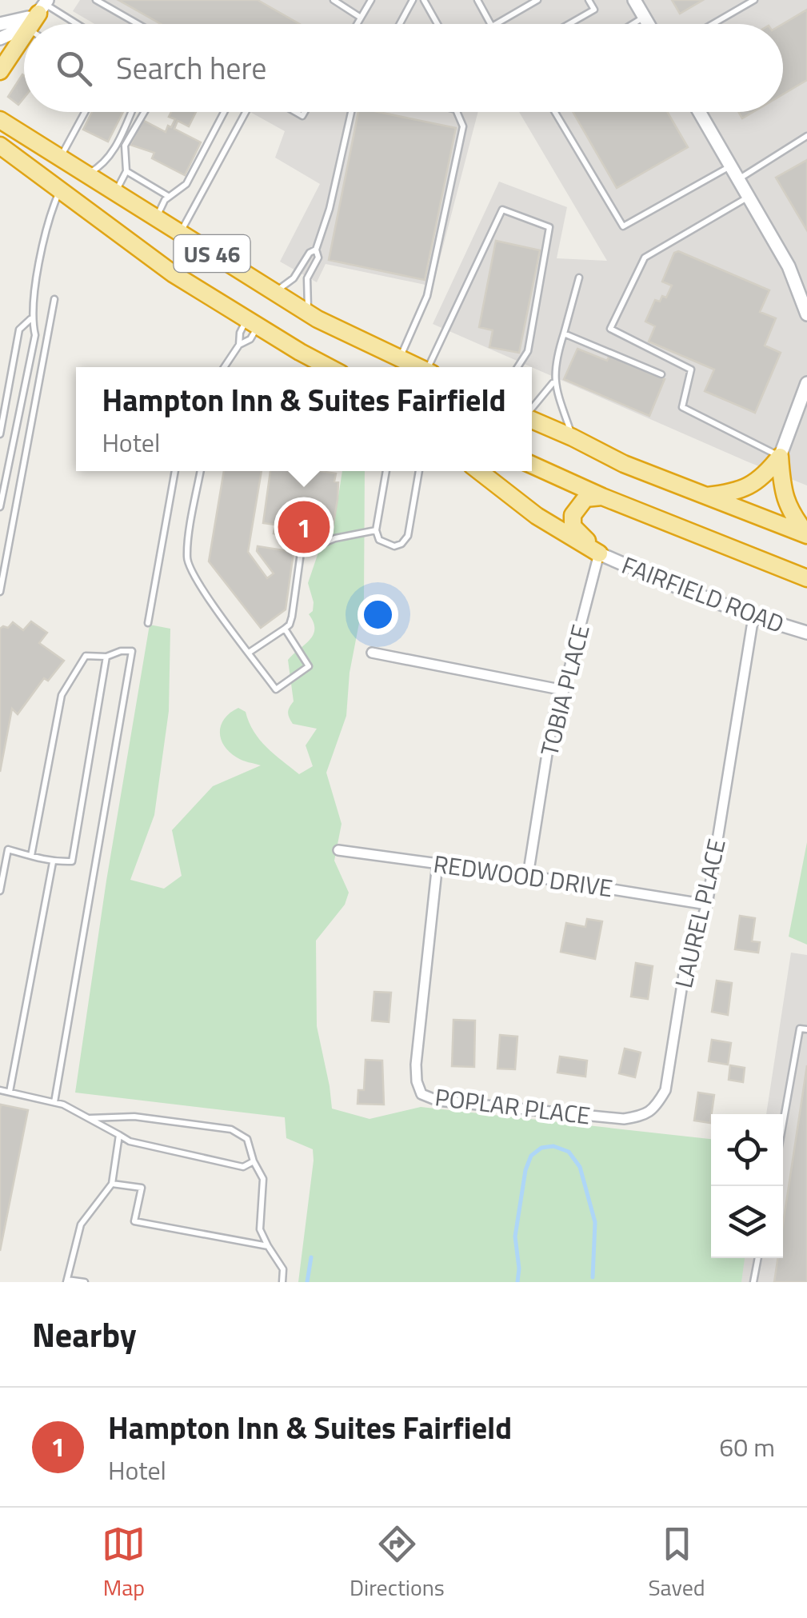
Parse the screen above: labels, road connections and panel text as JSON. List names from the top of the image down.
{
  "streets": {
    "highway": ["US 46"],
    "street": [
      "FAIRFIELD ROAD",
      "TOBIA PLACE",
      "REDWOOD DRIVE",
      "LAUREL PLACE",
      "POPLAR PLACE"
    ]
  },
  "crossings": [
    ["FAIRFIELD ROAD", "TOBIA PLACE"],
    ["FAIRFIELD ROAD", "LAUREL PLACE"],
    ["TOBIA PLACE", "REDWOOD DRIVE"],
    ["REDWOOD DRIVE", "LAUREL PLACE"],
    ["REDWOOD DRIVE", "POPLAR PLACE"],
    ["LAUREL PLACE", "POPLAR PLACE"]
  ],
  "page": {
    "search": "Search here",
    "popup": ["Hampton Inn & Suites Fairfield", "Hotel"],
    "pins": "1",
    "heading": "Nearby",
    "list": [
      {
        "mark": "1",
        "name": "Hampton Inn & Suites Fairfield",
        "note": "Hotel",
        "value": "60 m"
      }
    ],
    "nav": ["Map", "Directions", "Saved"]
  }
}
